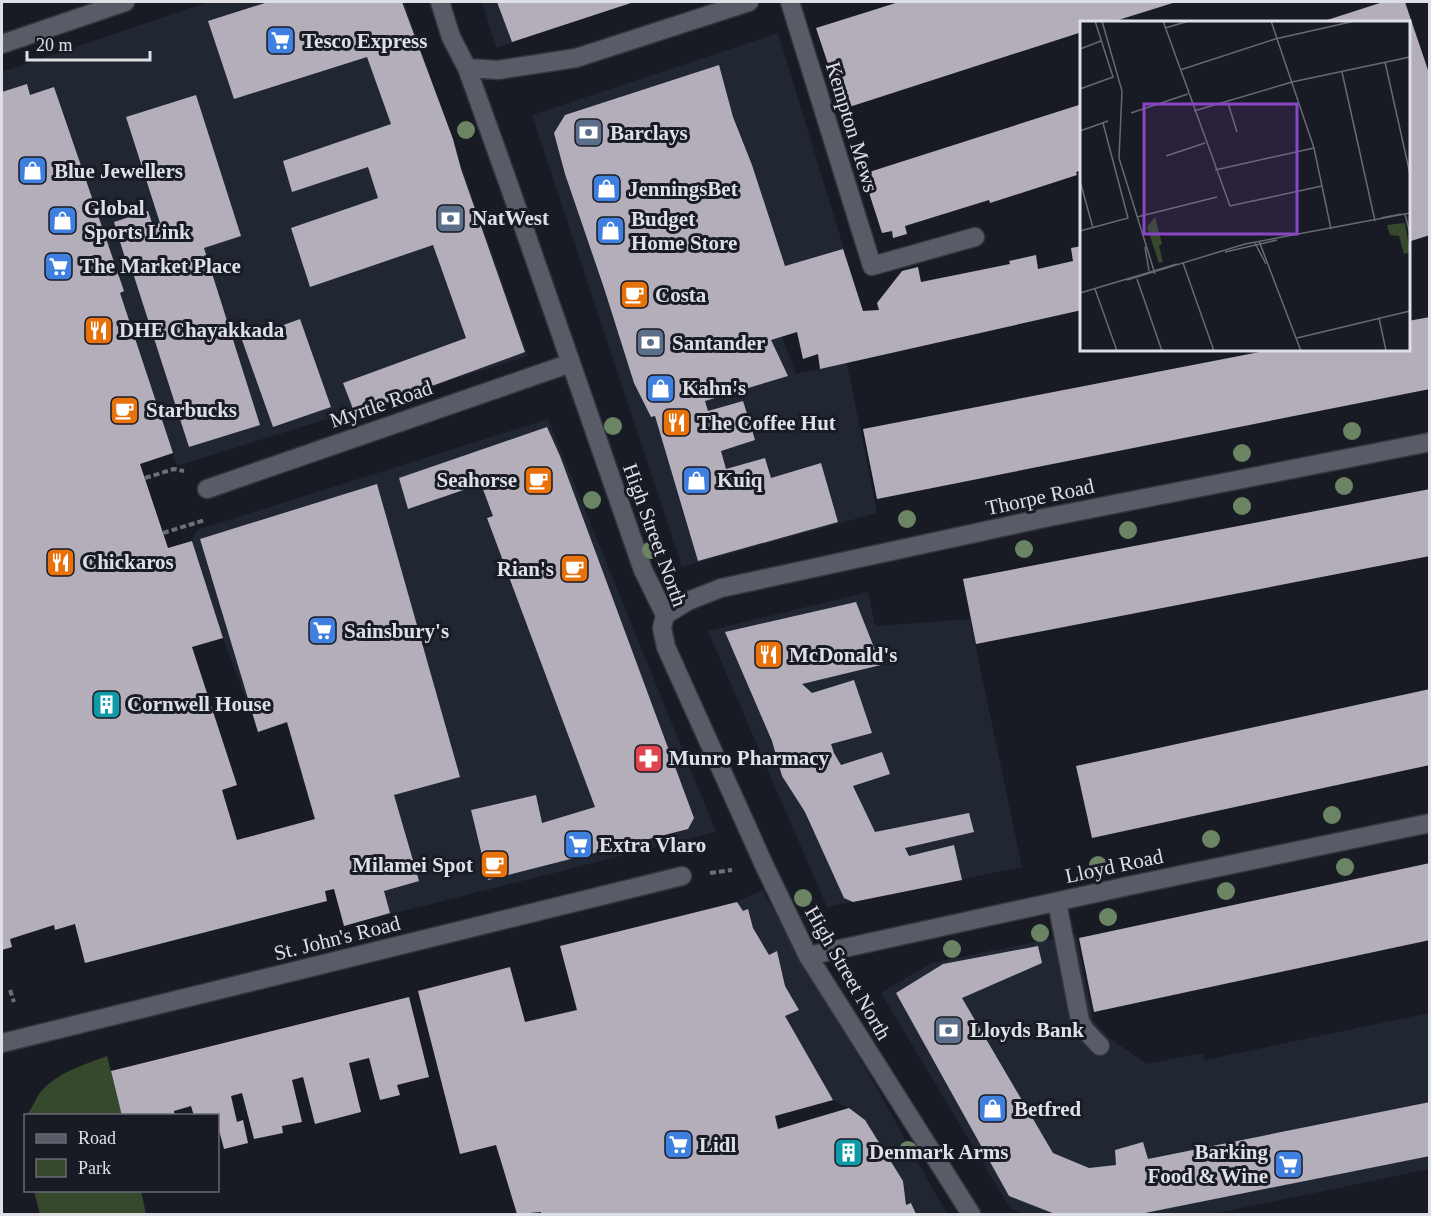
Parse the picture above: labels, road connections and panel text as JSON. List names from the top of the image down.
{
  "streets": {
    "street": [
      "Kempton Mews",
      "Myrtle Road",
      "Thorpe Road",
      "High Street North",
      "Lloyd Road",
      "St. John's Road"
    ]
  },
  "crossings": [
    ["Myrtle Road", "High Street North"],
    ["Thorpe Road", "High Street North"],
    ["High Street North", "Lloyd Road"]
  ],
  "places": {
    "supermarket": [
      "Tesco Express",
      "The Market Place",
      "Sainsbury's",
      "Extra Vlaro",
      "Lidl",
      "Barking Food & Wine"
    ],
    "bank": [
      "Barclays",
      "NatWest",
      "Santander",
      "Lloyds Bank"
    ],
    "shop": [
      "Blue Jewellers",
      "JenningsBet",
      "Global Sports Link",
      "Budget Home Store",
      "Kahn's",
      "Kuiq",
      "Betfred"
    ],
    "cafe": [
      "Costa",
      "Starbucks",
      "Seahorse",
      "Rian's",
      "Milamei Spot"
    ],
    "restaurant": [
      "DHE Chayakkada",
      "The Coffee Hut",
      "Chickaros",
      "McDonald's"
    ],
    "building": ["Cornwell House", "Denmark Arms"],
    "pharmacy": ["Munro Pharmacy"]
  },
  "legend": ["Road", "Park"],
  "scale_bar": "20 m"
}
